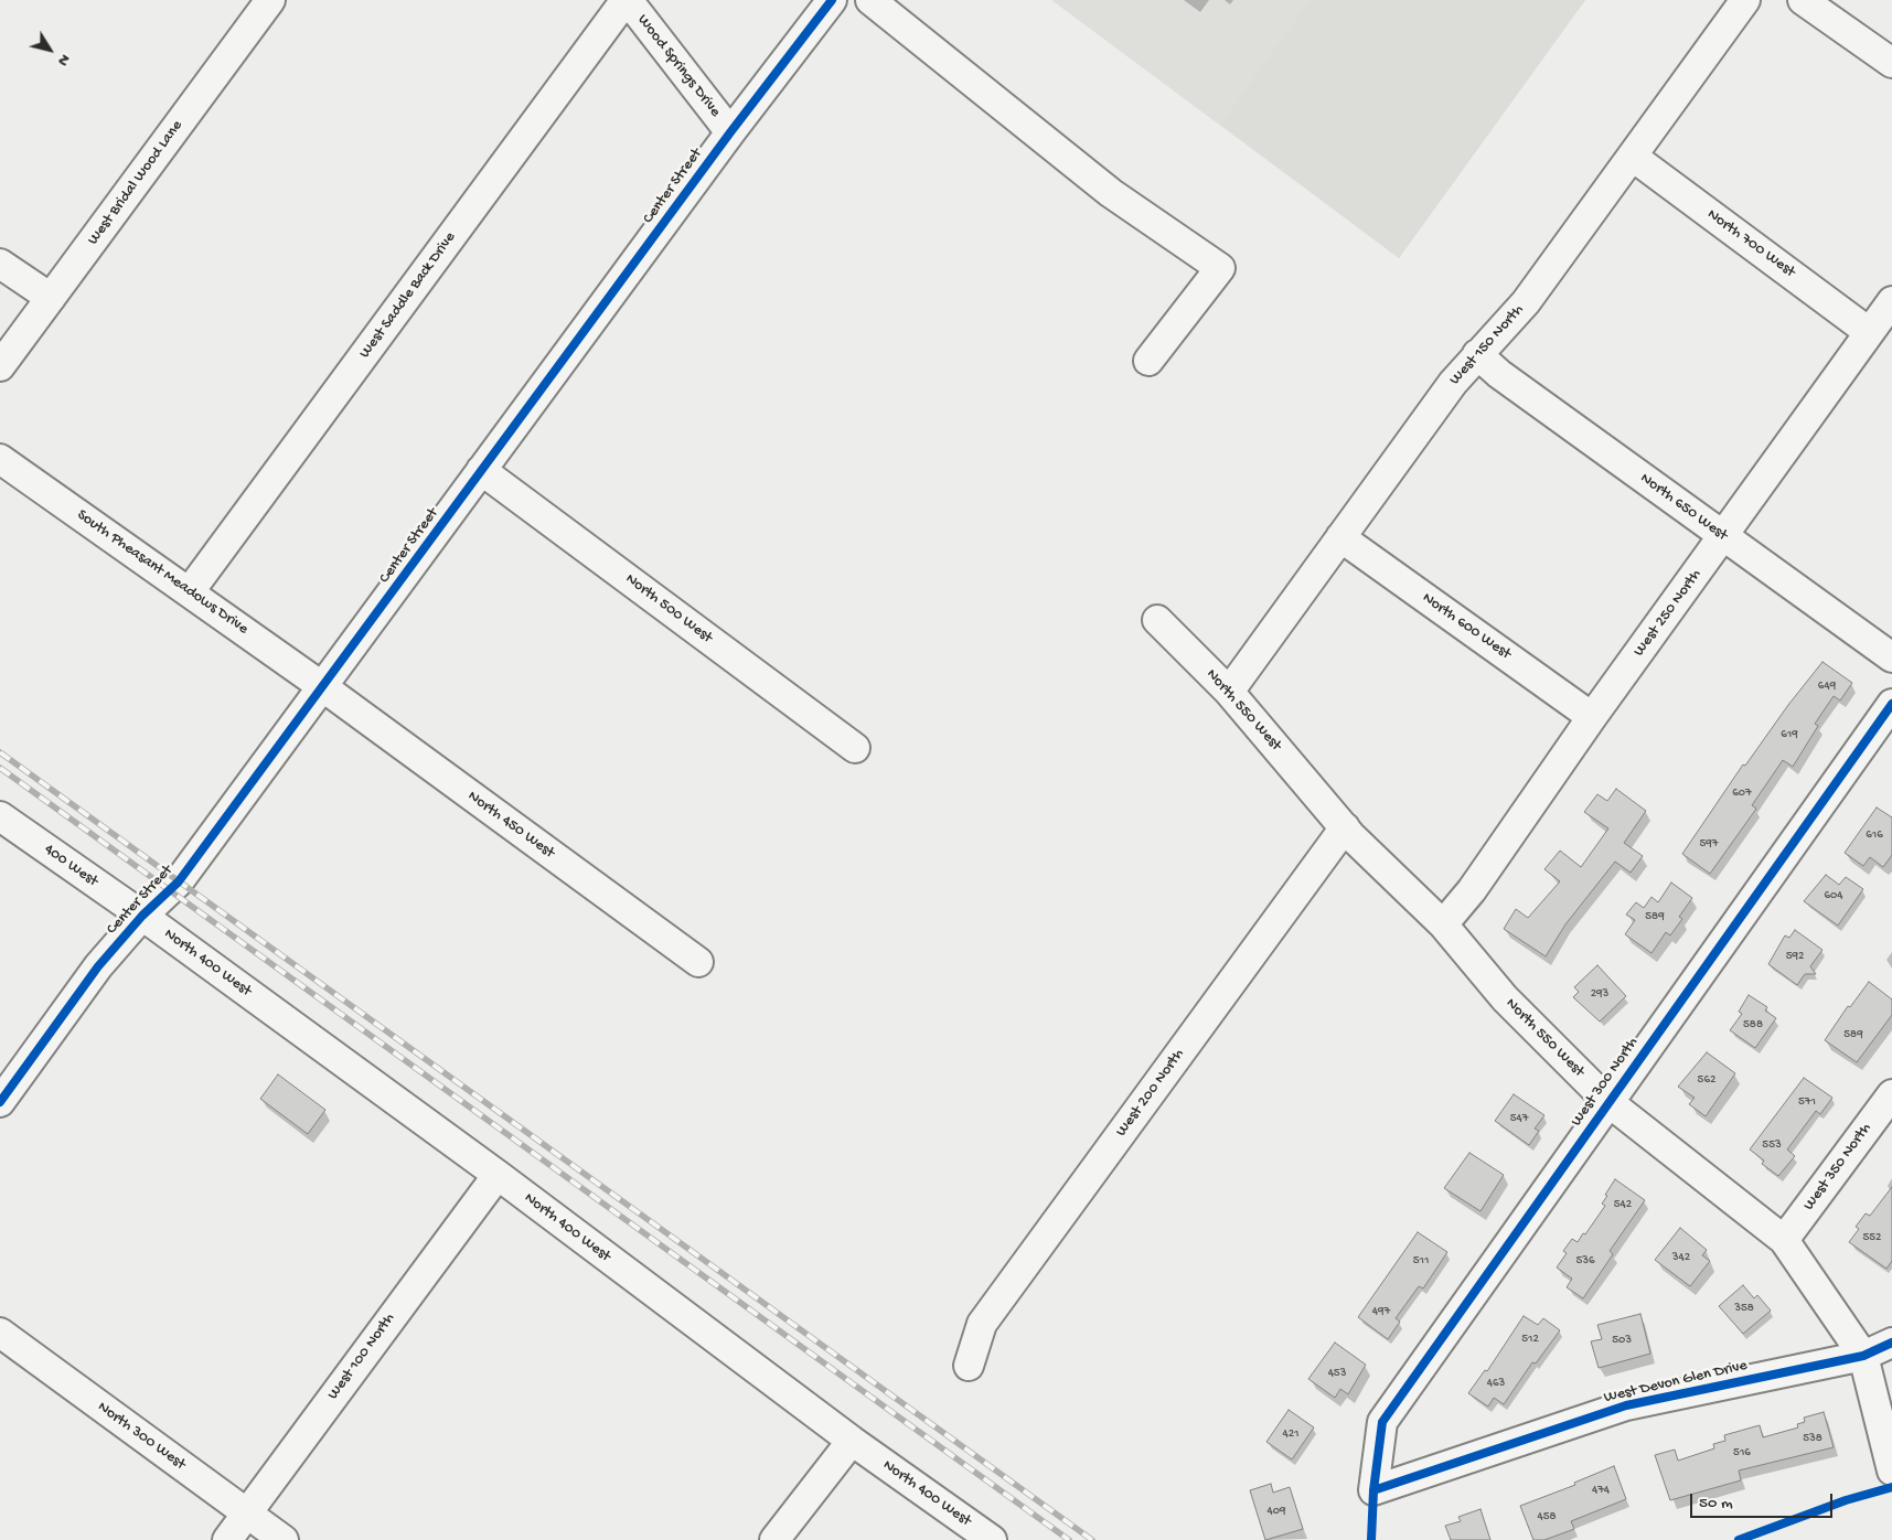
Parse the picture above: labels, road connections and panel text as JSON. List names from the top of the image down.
{
  "streets": {
    "street": [
      "Wood Springs Drive",
      "West Bridal Wood Lane",
      "Center Street",
      "North 700 West",
      "West Saddle Back Drive",
      "West 150 North",
      "North 650 West",
      "South Pheasant Meadows Drive",
      "North 500 West",
      "West 250 North",
      "North 600 West",
      "North 550 West",
      "North 450 West",
      "400 West",
      "North 400 West",
      "West 300 North",
      "West 200 North",
      "West 350 North",
      "West 100 North",
      "West Devon Glen Drive",
      "North 300 West"
    ]
  },
  "crossings": [
    ["Wood Springs Drive", "Center Street"],
    ["Wood Springs Drive", "West Saddle Back Drive"],
    ["Center Street", "South Pheasant Meadows Drive"],
    ["Center Street", "North 500 West"],
    ["Center Street", "North 450 West"],
    ["Center Street", "400 West"],
    ["Center Street", "North 400 West"],
    ["North 700 West", "West 150 North"],
    ["North 700 West", "West 250 North"],
    ["West Saddle Back Drive", "South Pheasant Meadows Drive"],
    ["West 150 North", "North 650 West"],
    ["West 150 North", "North 600 West"],
    ["West 150 North", "North 550 West"],
    ["North 650 West", "West 250 North"],
    ["South Pheasant Meadows Drive", "North 450 West"],
    ["West 250 North", "North 600 West"],
    ["West 250 North", "North 550 West"],
    ["North 550 West", "West 300 North"],
    ["North 550 West", "West 200 North"],
    ["North 550 West", "West 350 North"],
    ["North 550 West", "West Devon Glen Drive"],
    ["400 West", "North 400 West"],
    ["North 400 West", "West 100 North"],
    ["West 300 North", "West Devon Glen Drive"],
    ["West 100 North", "North 300 West"]
  ],
  "house_numbers": [
    "649",
    "619",
    "607",
    "616",
    "597",
    "604",
    "589",
    "592",
    "293",
    "588",
    "589",
    "562",
    "571",
    "547",
    "553",
    "542",
    "552",
    "342",
    "511",
    "536",
    "358",
    "497",
    "512",
    "503",
    "453",
    "463",
    "421",
    "538",
    "516",
    "474",
    "409",
    "458"
  ],
  "scale_bar": "50 m",
  "north": "bottom right"
}
